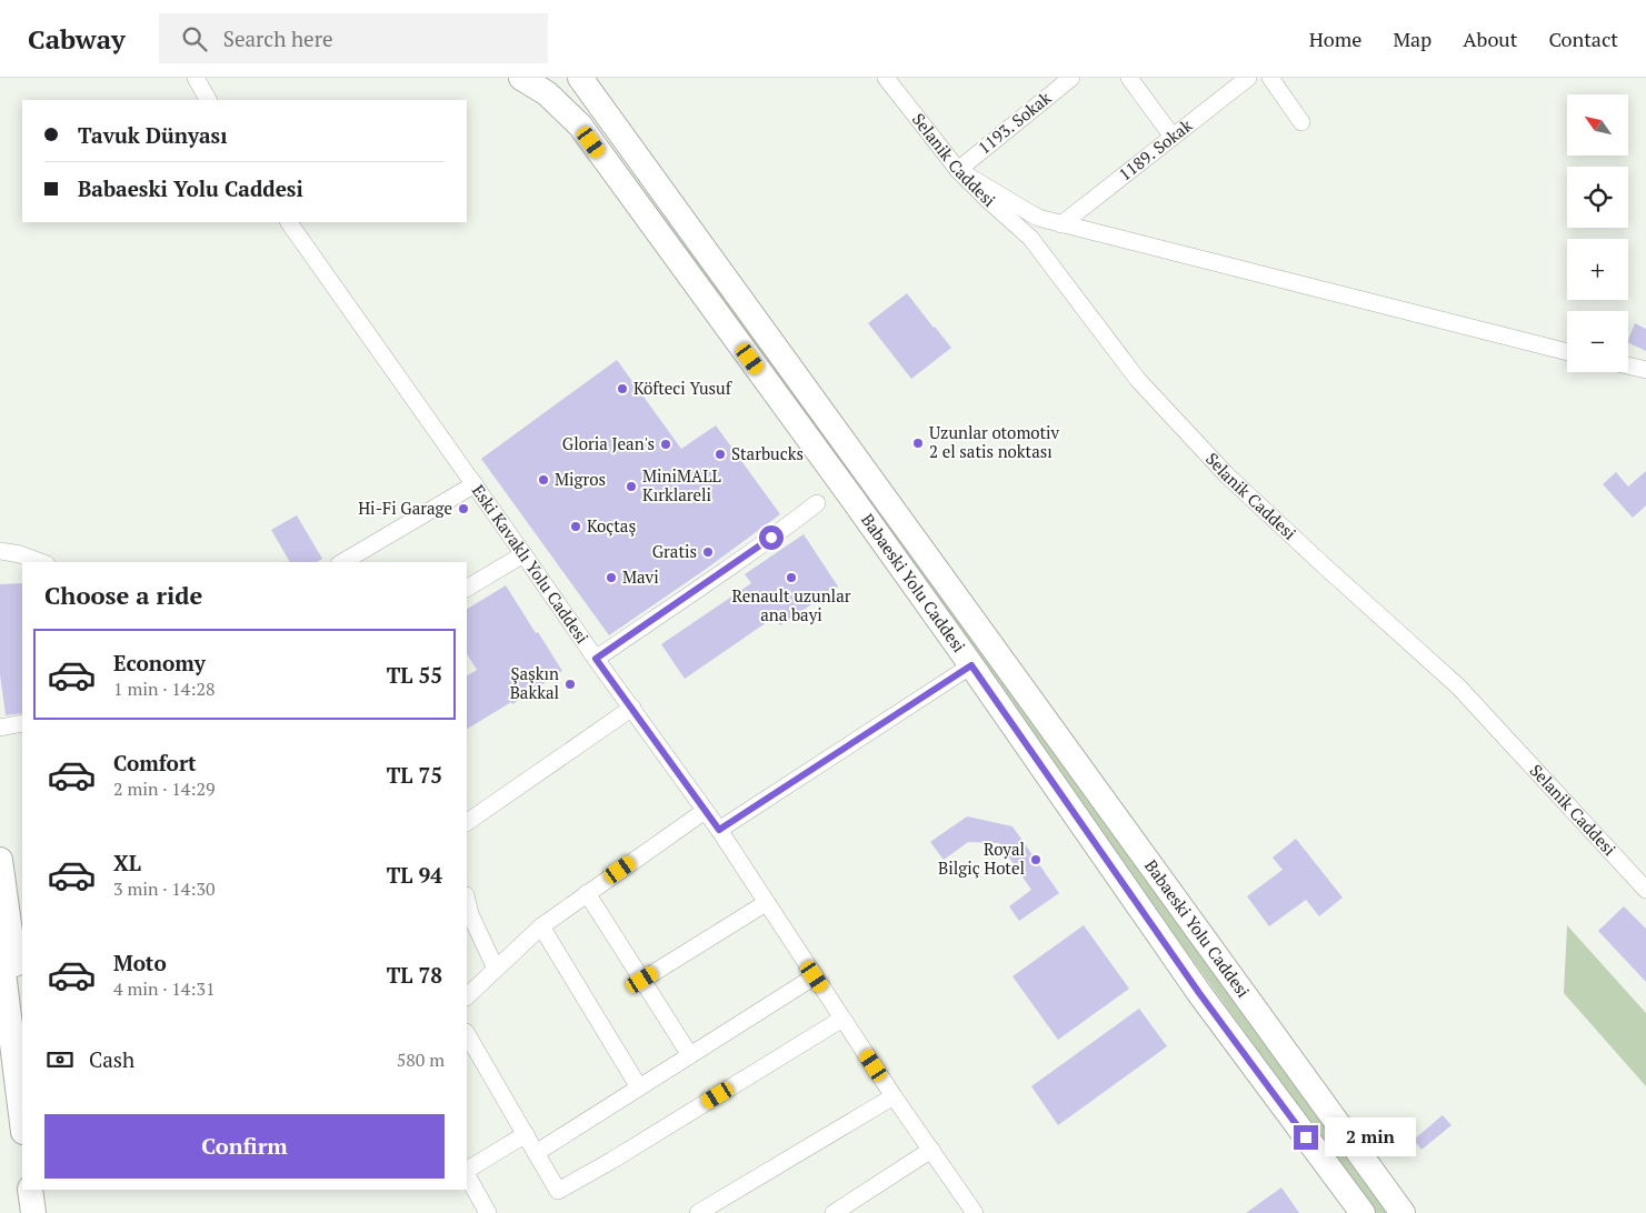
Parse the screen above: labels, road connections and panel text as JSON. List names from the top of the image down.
{
  "streets": {
    "highway": ["Babaeski Yolu Caddesi"],
    "street": [
      "1193. Sokak",
      "1189. Sokak",
      "Selanik Caddesi",
      "Eski Kavaklı Yolu Caddesi"
    ]
  },
  "crossings": [
    ["1193. Sokak", "Selanik Caddesi"]
  ],
  "places": [
    "Köfteci Yusuf",
    "Uzunlar otomotiv 2 el satis noktası",
    "Gloria Jean's",
    "Starbucks",
    "Migros",
    "MiniMALL Kırklareli",
    "Hi-Fi Garage",
    "Koçtaş",
    "Gratis",
    "Mavi",
    "Renault uzunlar ana bayi",
    "Şaşkın Bakkal",
    "Royal Bilgiç Hotel"
  ],
  "north": "top left",
  "page": {
    "header": "Cabway",
    "search": "Search here",
    "nav": [
      "Home",
      "Map",
      "About",
      "Contact"
    ],
    "map_buttons": ["+", "−"],
    "banner": ["Tavuk Dünyası", "Babaeski Yolu Caddesi"],
    "heading": "Choose a ride",
    "list": [
      {
        "name": "Economy",
        "note": "1 min · 14:28",
        "value": "TL 55"
      },
      {
        "name": "Comfort",
        "note": "2 min · 14:29",
        "value": "TL 75"
      },
      {
        "name": "XL",
        "note": "3 min · 14:30",
        "value": "TL 94"
      },
      {
        "name": "Moto",
        "note": "4 min · 14:31",
        "value": "TL 78"
      }
    ],
    "pay": ["Cash", "580 m"],
    "buttons": "Confirm",
    "bubble": "2 min"
  }
}
